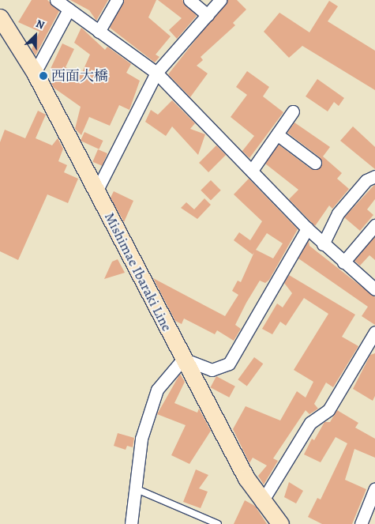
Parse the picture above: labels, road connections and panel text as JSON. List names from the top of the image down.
{
  "streets": {
    "main road": ["Mishimae Ibaraki Line"]
  },
  "places": ["西面大橋"],
  "north": "top right"
}
